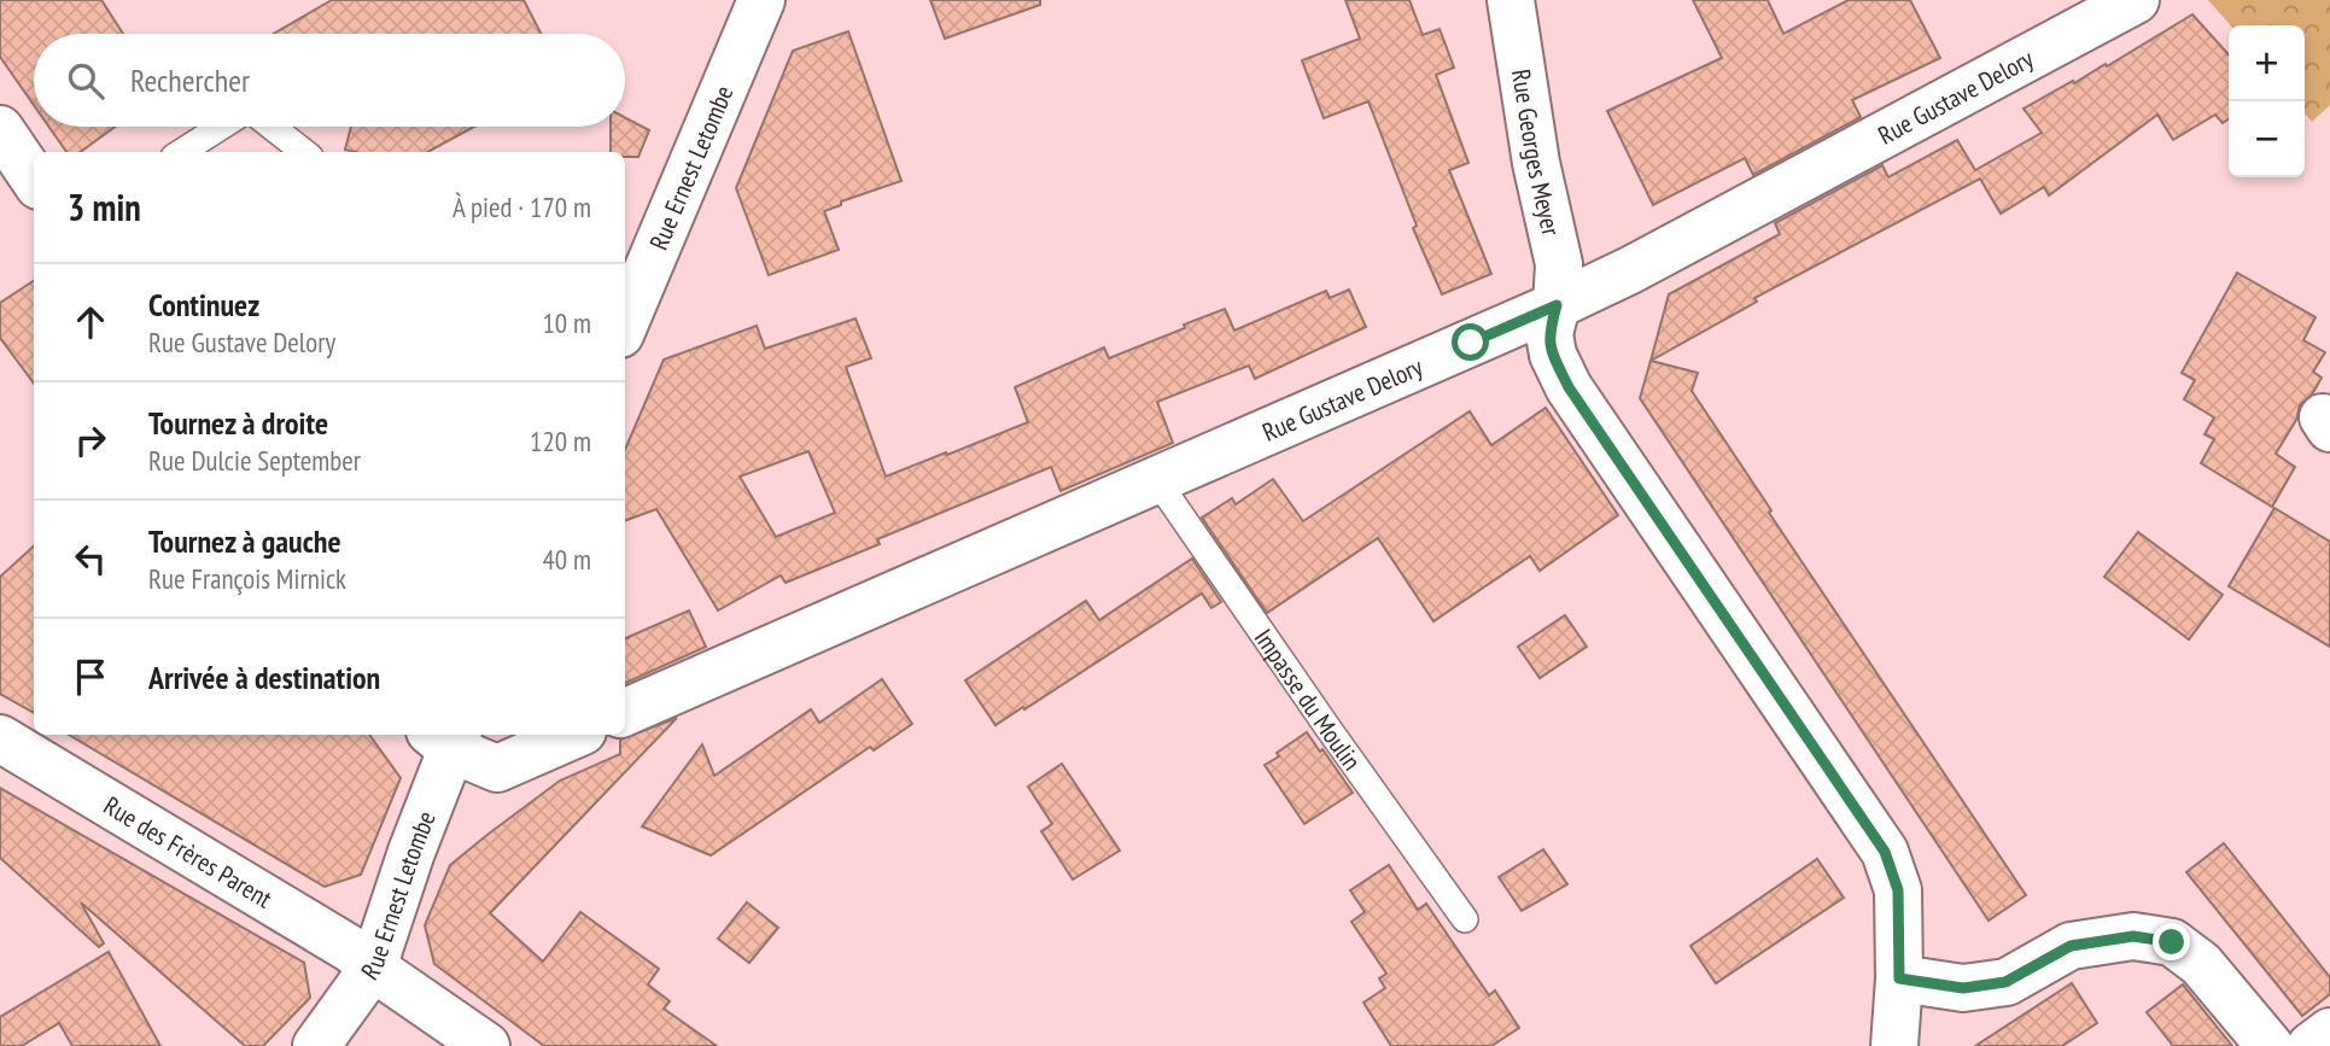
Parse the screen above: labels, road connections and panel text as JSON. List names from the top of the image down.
{
  "streets": {
    "street": [
      "Rue Gustave Delory",
      "Rue Georges Meyer",
      "Rue Ernest Letombe",
      "Rue des Frères Parent"
    ],
    "lane": ["Impasse du Moulin"]
  },
  "crossings": [
    ["Rue Gustave Delory", "Rue Georges Meyer"],
    ["Rue Gustave Delory", "Impasse du Moulin"],
    ["Rue Ernest Letombe", "Rue des Frères Parent"]
  ],
  "page": {
    "map_buttons": ["+", "−"],
    "search": "Rechercher",
    "heading": ["3 min", "À pied · 170 m"],
    "list": [
      ["Continuez", "Rue Gustave Delory", "10 m"],
      ["Tournez à droite", "Rue Dulcie September", "120 m"],
      ["Tournez à gauche", "Rue François Mirnick", "40 m"],
      "Arrivée à destination"
    ]
  }
}
